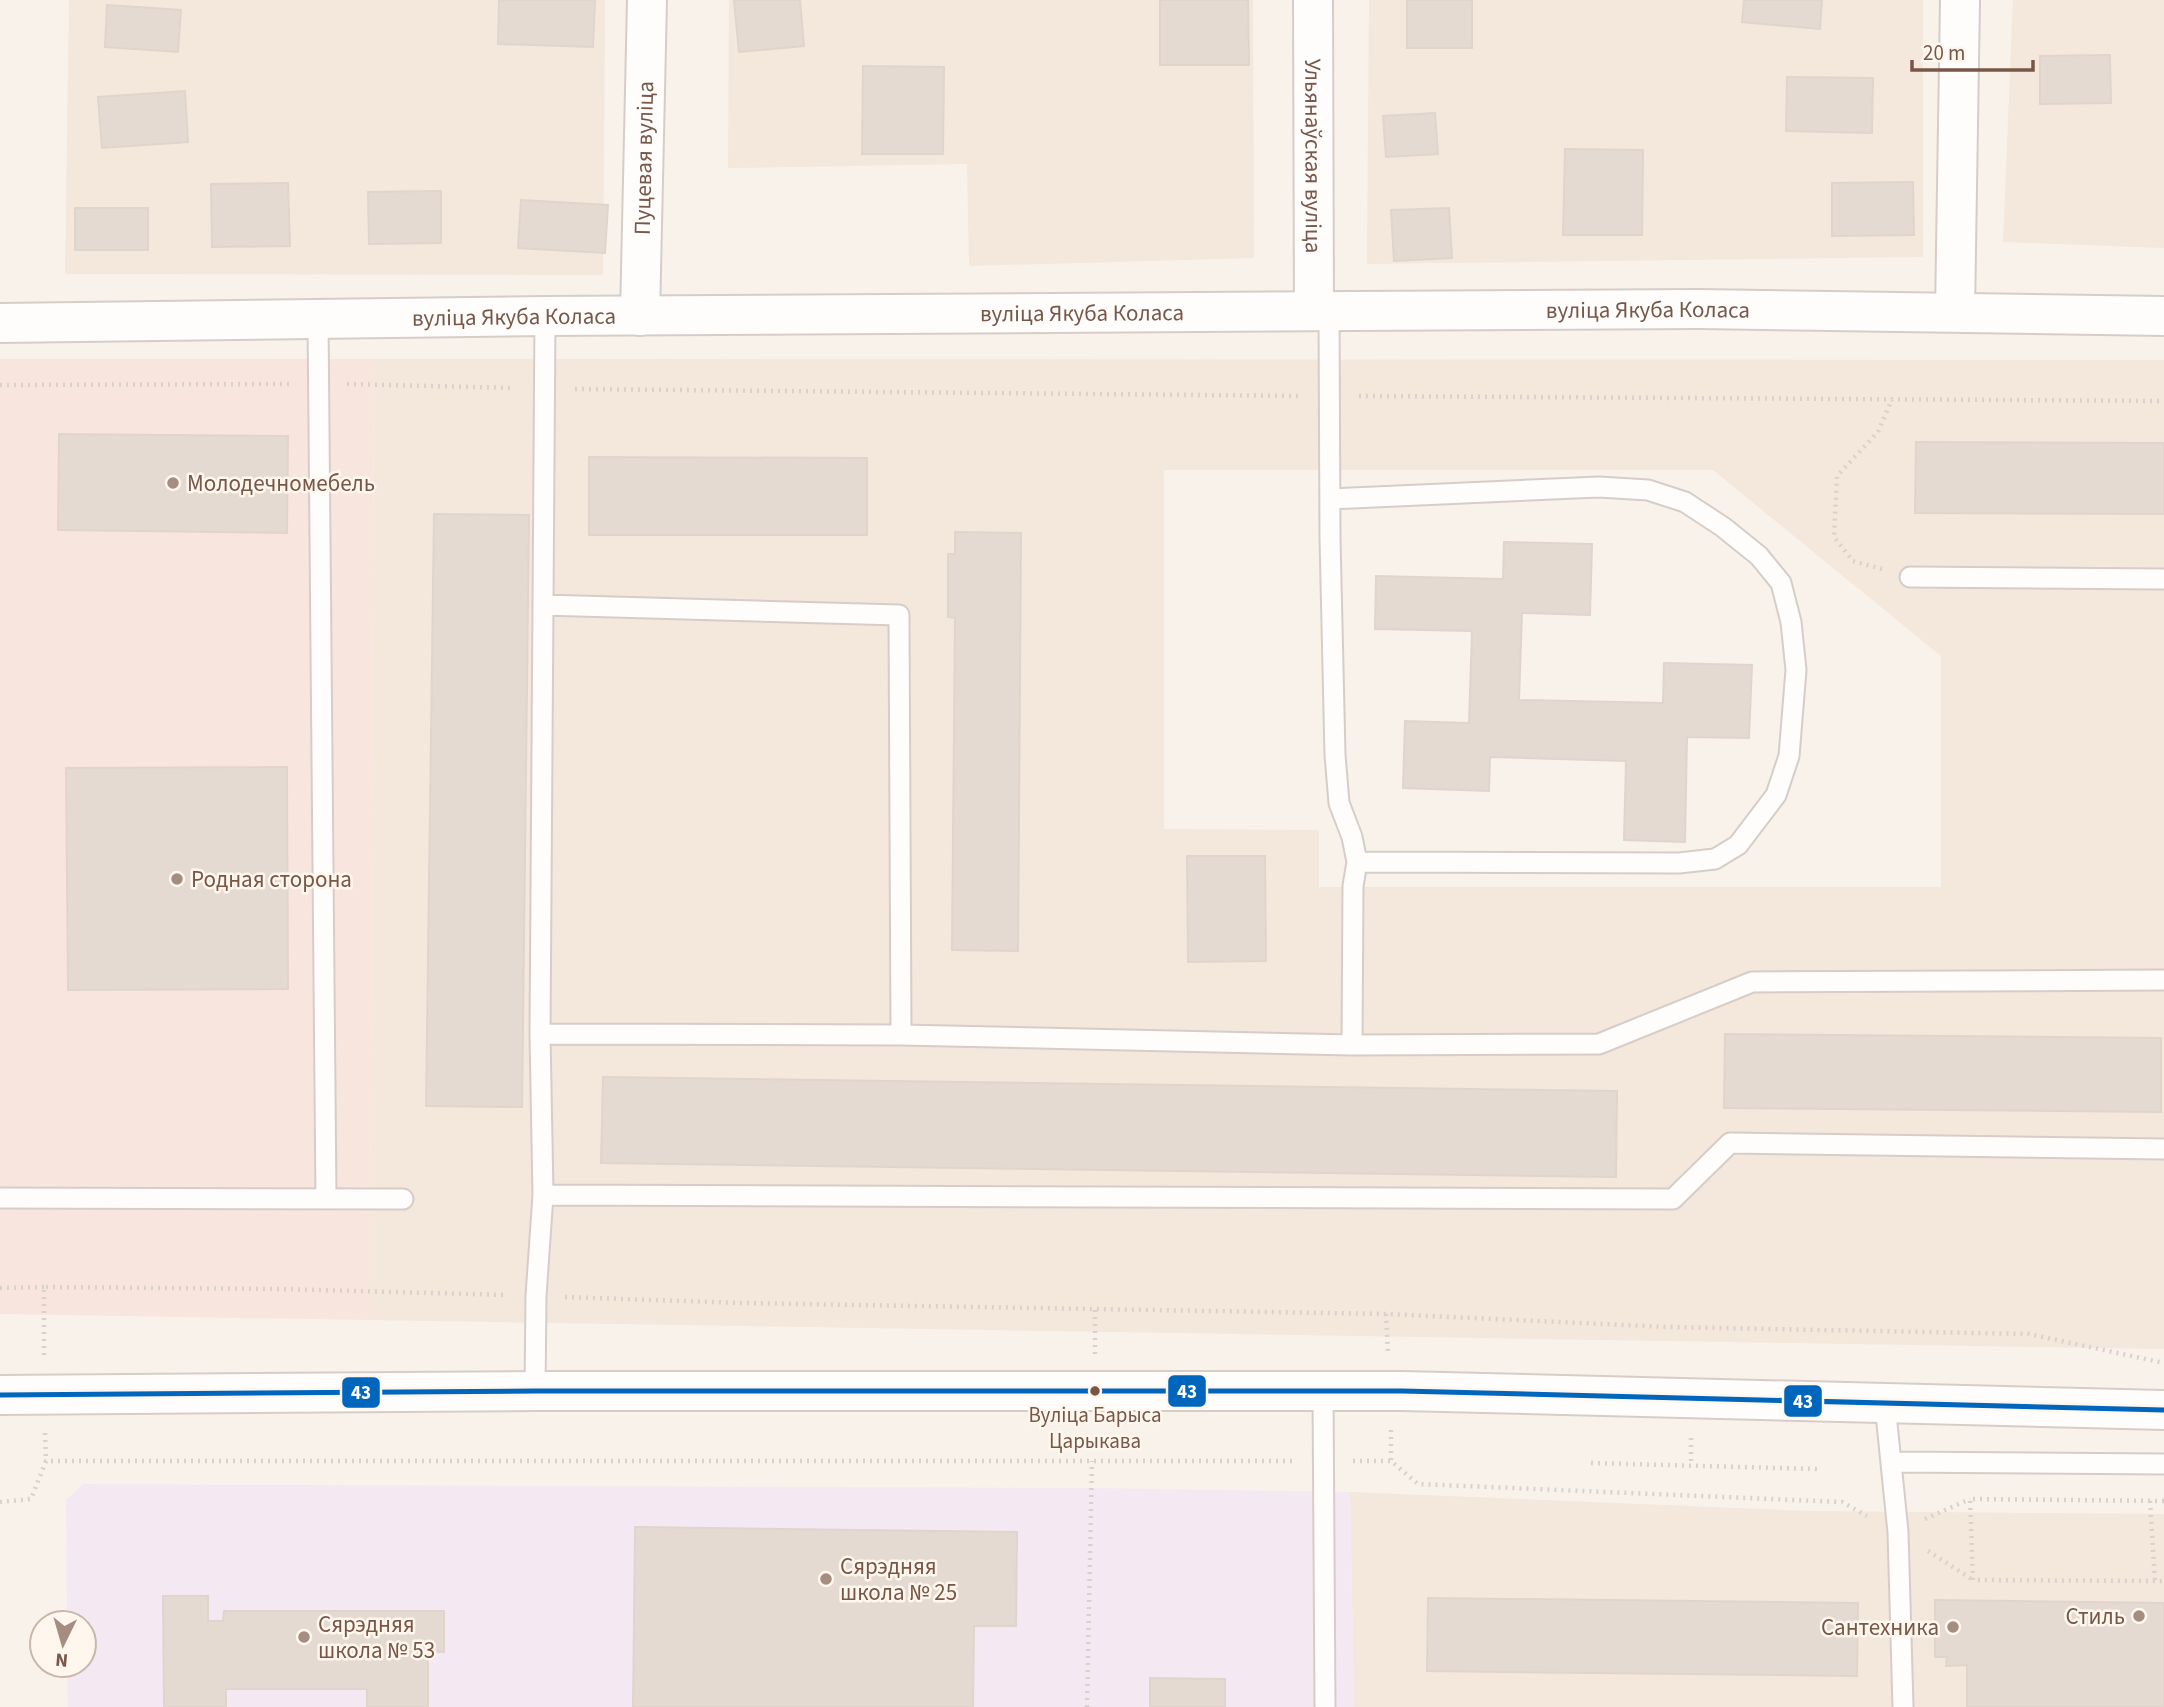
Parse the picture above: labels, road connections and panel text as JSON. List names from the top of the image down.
{
  "streets": {
    "street": ["Ульянаўская вуліца", "Пуцевая вуліца", "вуліца Якуба Коласа"]
  },
  "crossings": [
    ["Ульянаўская вуліца", "вуліца Якуба Коласа"],
    ["Пуцевая вуліца", "вуліца Якуба Коласа"]
  ],
  "places": [
    "Молодечномебель",
    "Родная сторона",
    "Вуліца Барыса Царыкава",
    "Сярэдняя школа № 25",
    "Стиль",
    "Сантехника",
    "Сярэдняя школа № 53"
  ],
  "lines": ["transit line 43"],
  "scale_bar": "20 m",
  "north": "bottom"
}
